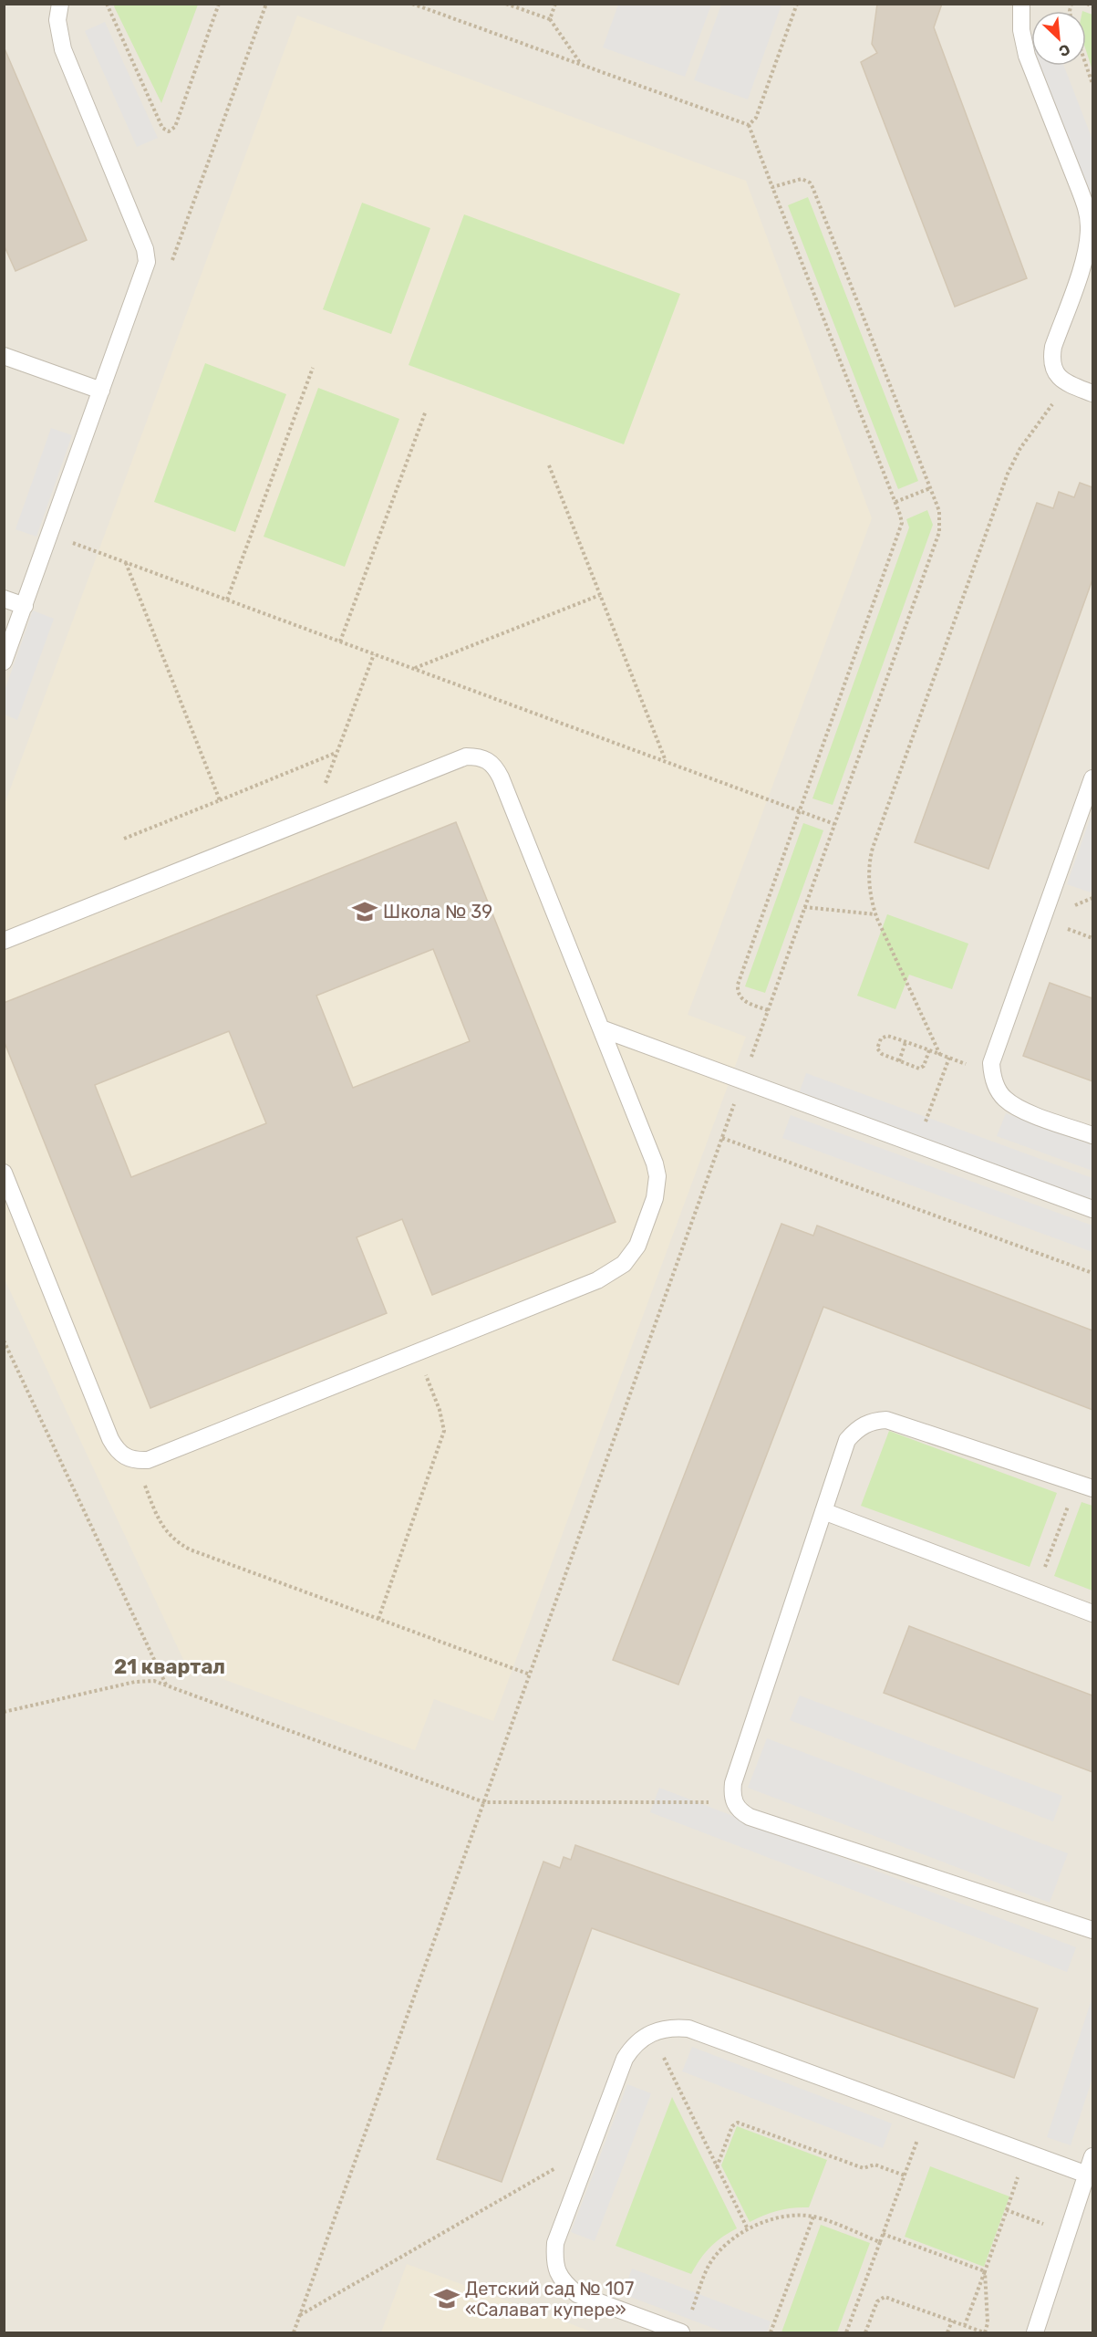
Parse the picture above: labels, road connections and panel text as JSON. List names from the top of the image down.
{
  "districts": ["21 квартал"],
  "places": {
    "school or university": ["Школа № 39", "Детский сад № 107 «Салават купере»"]
  },
  "north": "bottom right"
}
